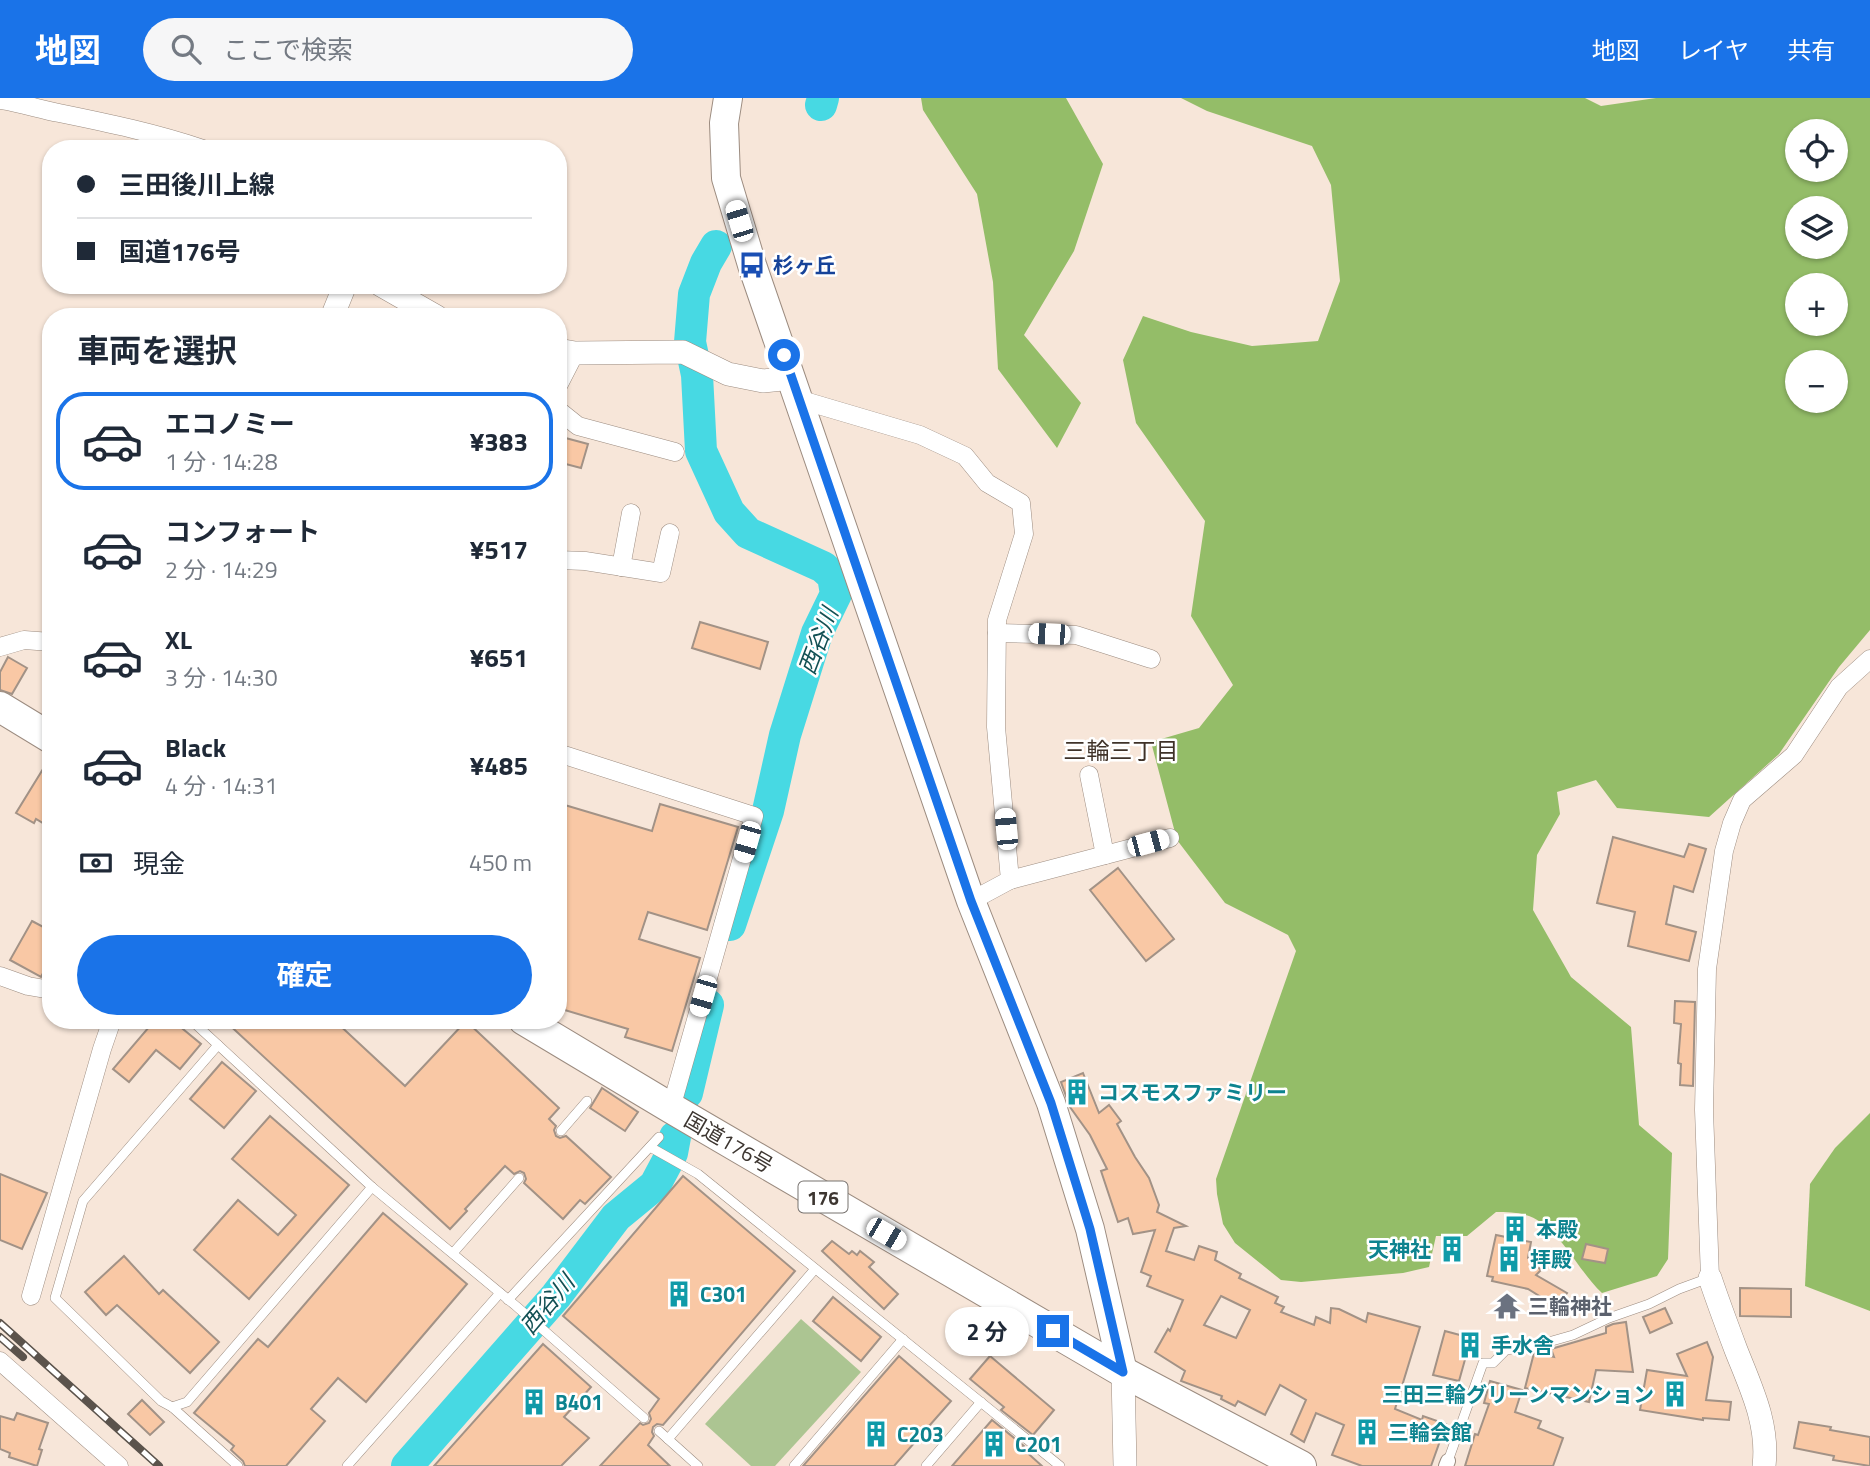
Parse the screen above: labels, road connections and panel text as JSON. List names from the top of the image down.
{
  "streets": {
    "highway": ["国道176号", "176"]
  },
  "districts": ["三輪三丁目"],
  "water": ["西谷川"],
  "places": {
    "bus stop": ["杉ヶ丘"],
    "building": [
      "コスモスファミリー",
      "本殿",
      "天神社",
      "拝殿",
      "C301",
      "手水舎",
      "三田三輪グリーンマンション",
      "B401",
      "三輪会館",
      "C203",
      "C201"
    ],
    "temple": ["三輪神社"]
  },
  "page": {
    "header": "地図",
    "search": "ここで検索",
    "nav": ["地図", "レイヤ", "共有"],
    "map_buttons": ["+", "−"],
    "banner": ["三田後川上線", "国道176号"],
    "heading": "車両を選択",
    "list": [
      {
        "name": "エコノミー",
        "note": "1 分 · 14:28",
        "value": "¥383"
      },
      {
        "name": "コンフォート",
        "note": "2 分 · 14:29",
        "value": "¥517"
      },
      {
        "name": "XL",
        "note": "3 分 · 14:30",
        "value": "¥651"
      },
      {
        "name": "Black",
        "note": "4 分 · 14:31",
        "value": "¥485"
      }
    ],
    "pay": ["現金", "450 m"],
    "buttons": "確定",
    "bubble": "2 分"
  }
}
